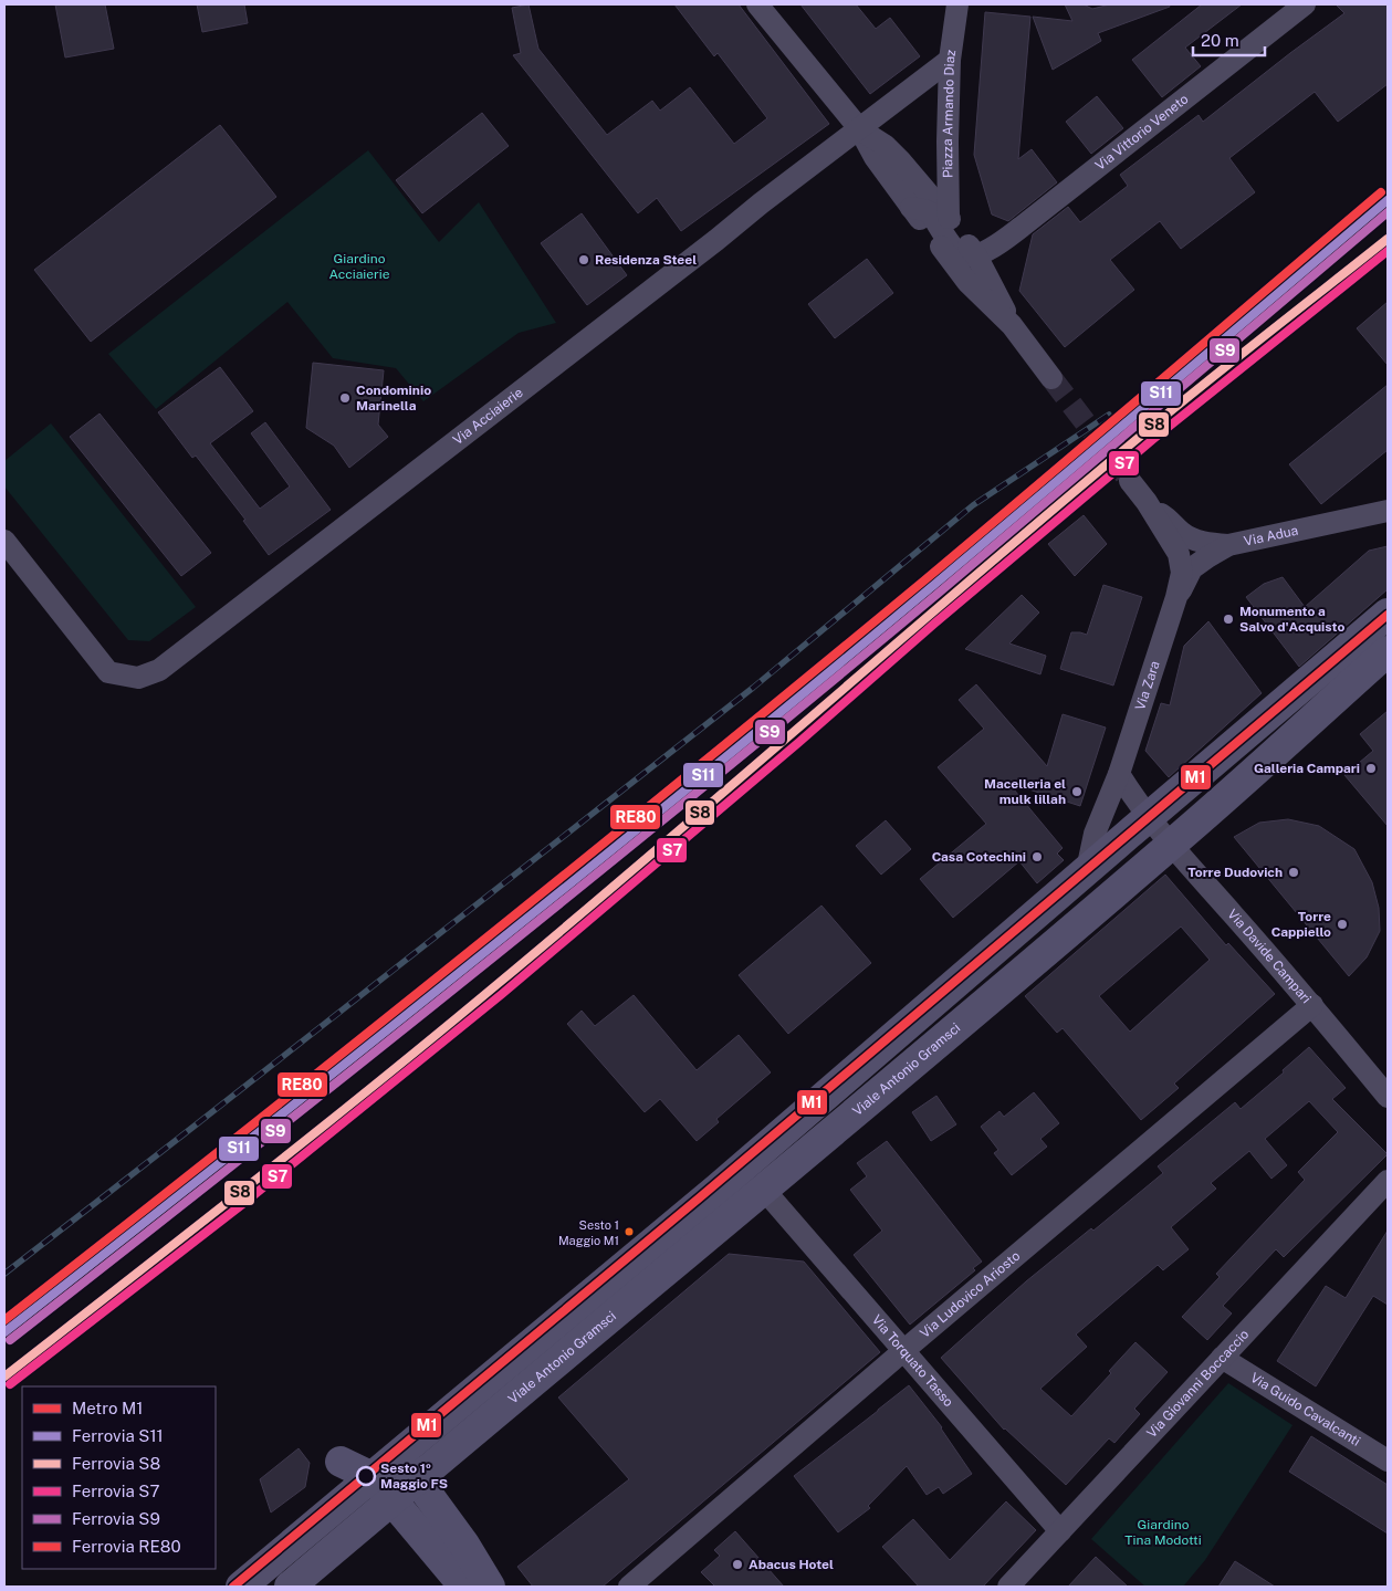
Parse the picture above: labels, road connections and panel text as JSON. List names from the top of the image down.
{
  "streets": {
    "main road": ["Viale Antonio Gramsci"],
    "street": [
      "Piazza Armando Diaz",
      "Via Vittorio Veneto",
      "Via Acciaierie",
      "Via Adua",
      "Via Zara",
      "Via Davide Campari",
      "Via Ludovico Ariosto",
      "Via Torquato Tasso",
      "Via Giovanni Boccaccio",
      "Via Guido Cavalcanti"
    ]
  },
  "crossings": [
    ["Piazza Armando Diaz", "Via Vittorio Veneto"],
    ["Piazza Armando Diaz", "Via Acciaierie"],
    ["Via Adua", "Via Zara"],
    ["Via Davide Campari", "Viale Antonio Gramsci"],
    ["Via Davide Campari", "Via Ludovico Ariosto"],
    ["Viale Antonio Gramsci", "Via Torquato Tasso"],
    ["Via Ludovico Ariosto", "Via Torquato Tasso"],
    ["Via Torquato Tasso", "Via Giovanni Boccaccio"],
    ["Via Giovanni Boccaccio", "Via Guido Cavalcanti"]
  ],
  "parks": ["Giardino Acciaierie", "Giardino Tina Modotti"],
  "places": [
    "Residenza Steel",
    "Condominio Marinella",
    "Monumento a Salvo d'Acquisto",
    "Galleria Campari",
    "Macelleria el mulk lillah",
    "Casa Cotechini",
    "Torre Dudovich",
    "Torre Cappiello",
    "Sesto 1 Maggio M1",
    "Sesto 1º Maggio FS",
    "Abacus Hotel"
  ],
  "lines": [
    "rail line RE80",
    "rail line S11",
    "rail line S9",
    "rail line S8",
    "rail line S7",
    "metro line M1"
  ],
  "legend": [
    "Metro M1",
    "Ferrovia S11",
    "Ferrovia S8",
    "Ferrovia S7",
    "Ferrovia S9",
    "Ferrovia RE80"
  ],
  "scale_bar": "20 m"
}
